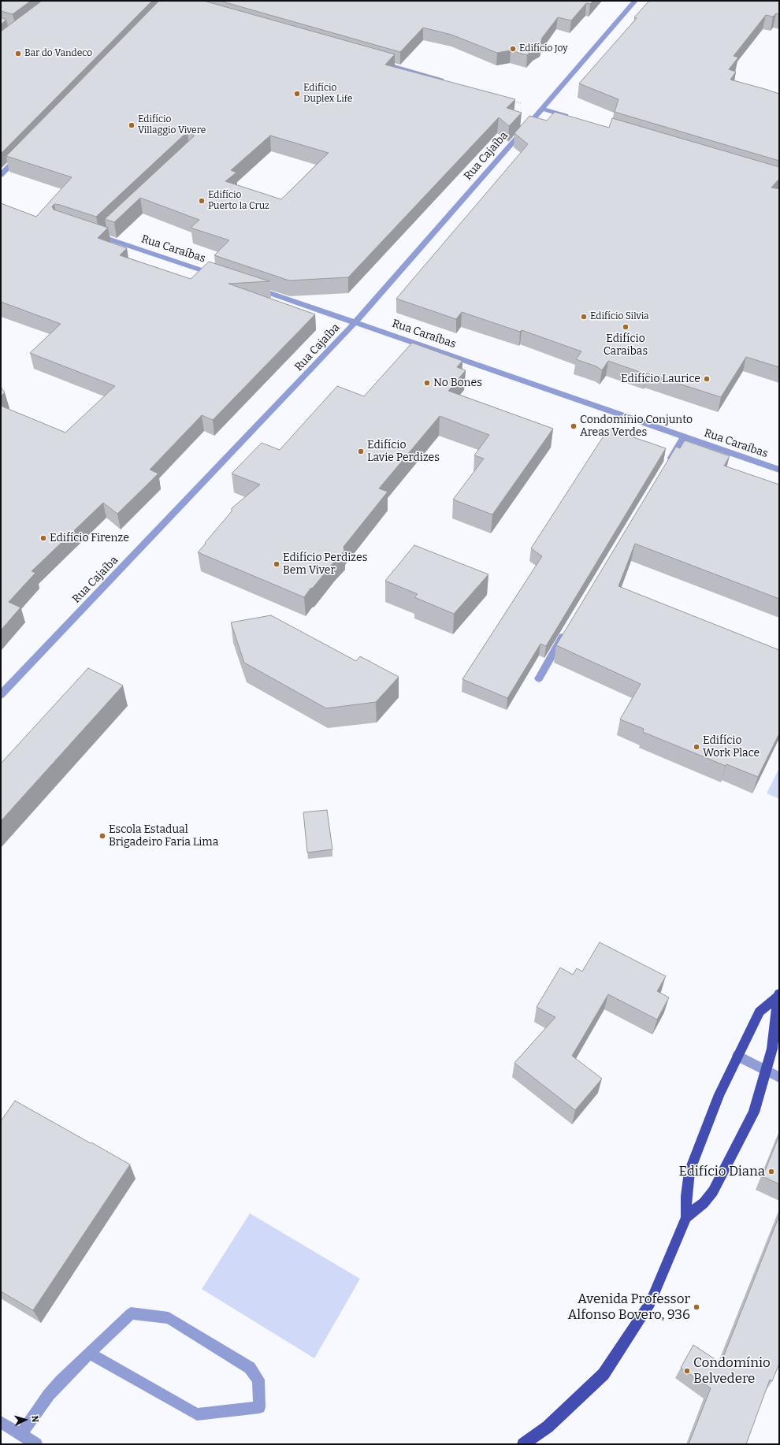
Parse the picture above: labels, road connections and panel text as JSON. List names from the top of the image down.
{
  "streets": {
    "street": ["Rua Cajaíba", "Rua Caraíbas"]
  },
  "crossings": [
    ["Rua Cajaíba", "Rua Caraíbas"]
  ],
  "places": [
    "Edifício Joy",
    "Bar do Vandeco",
    "Edifício Duplex Life",
    "Edifício Villaggio Vivere",
    "Edifício Puerto la Cruz",
    "Edifício Silvia",
    "Edifício Caraibas",
    "Edifício Laurice",
    "No Bones",
    "Condomínio Conjunto Areas Verdes",
    "Edifício Lavie Perdizes",
    "Edifício Firenze",
    "Edifício Perdizes Bem Viver",
    "Edifício Work Place",
    "Escola Estadual Brigadeiro Faria Lima",
    "Edifício Diana",
    "Avenida Professor Alfonso Bovero, 936",
    "Condomínio Belvedere"
  ],
  "north": "right"
}
